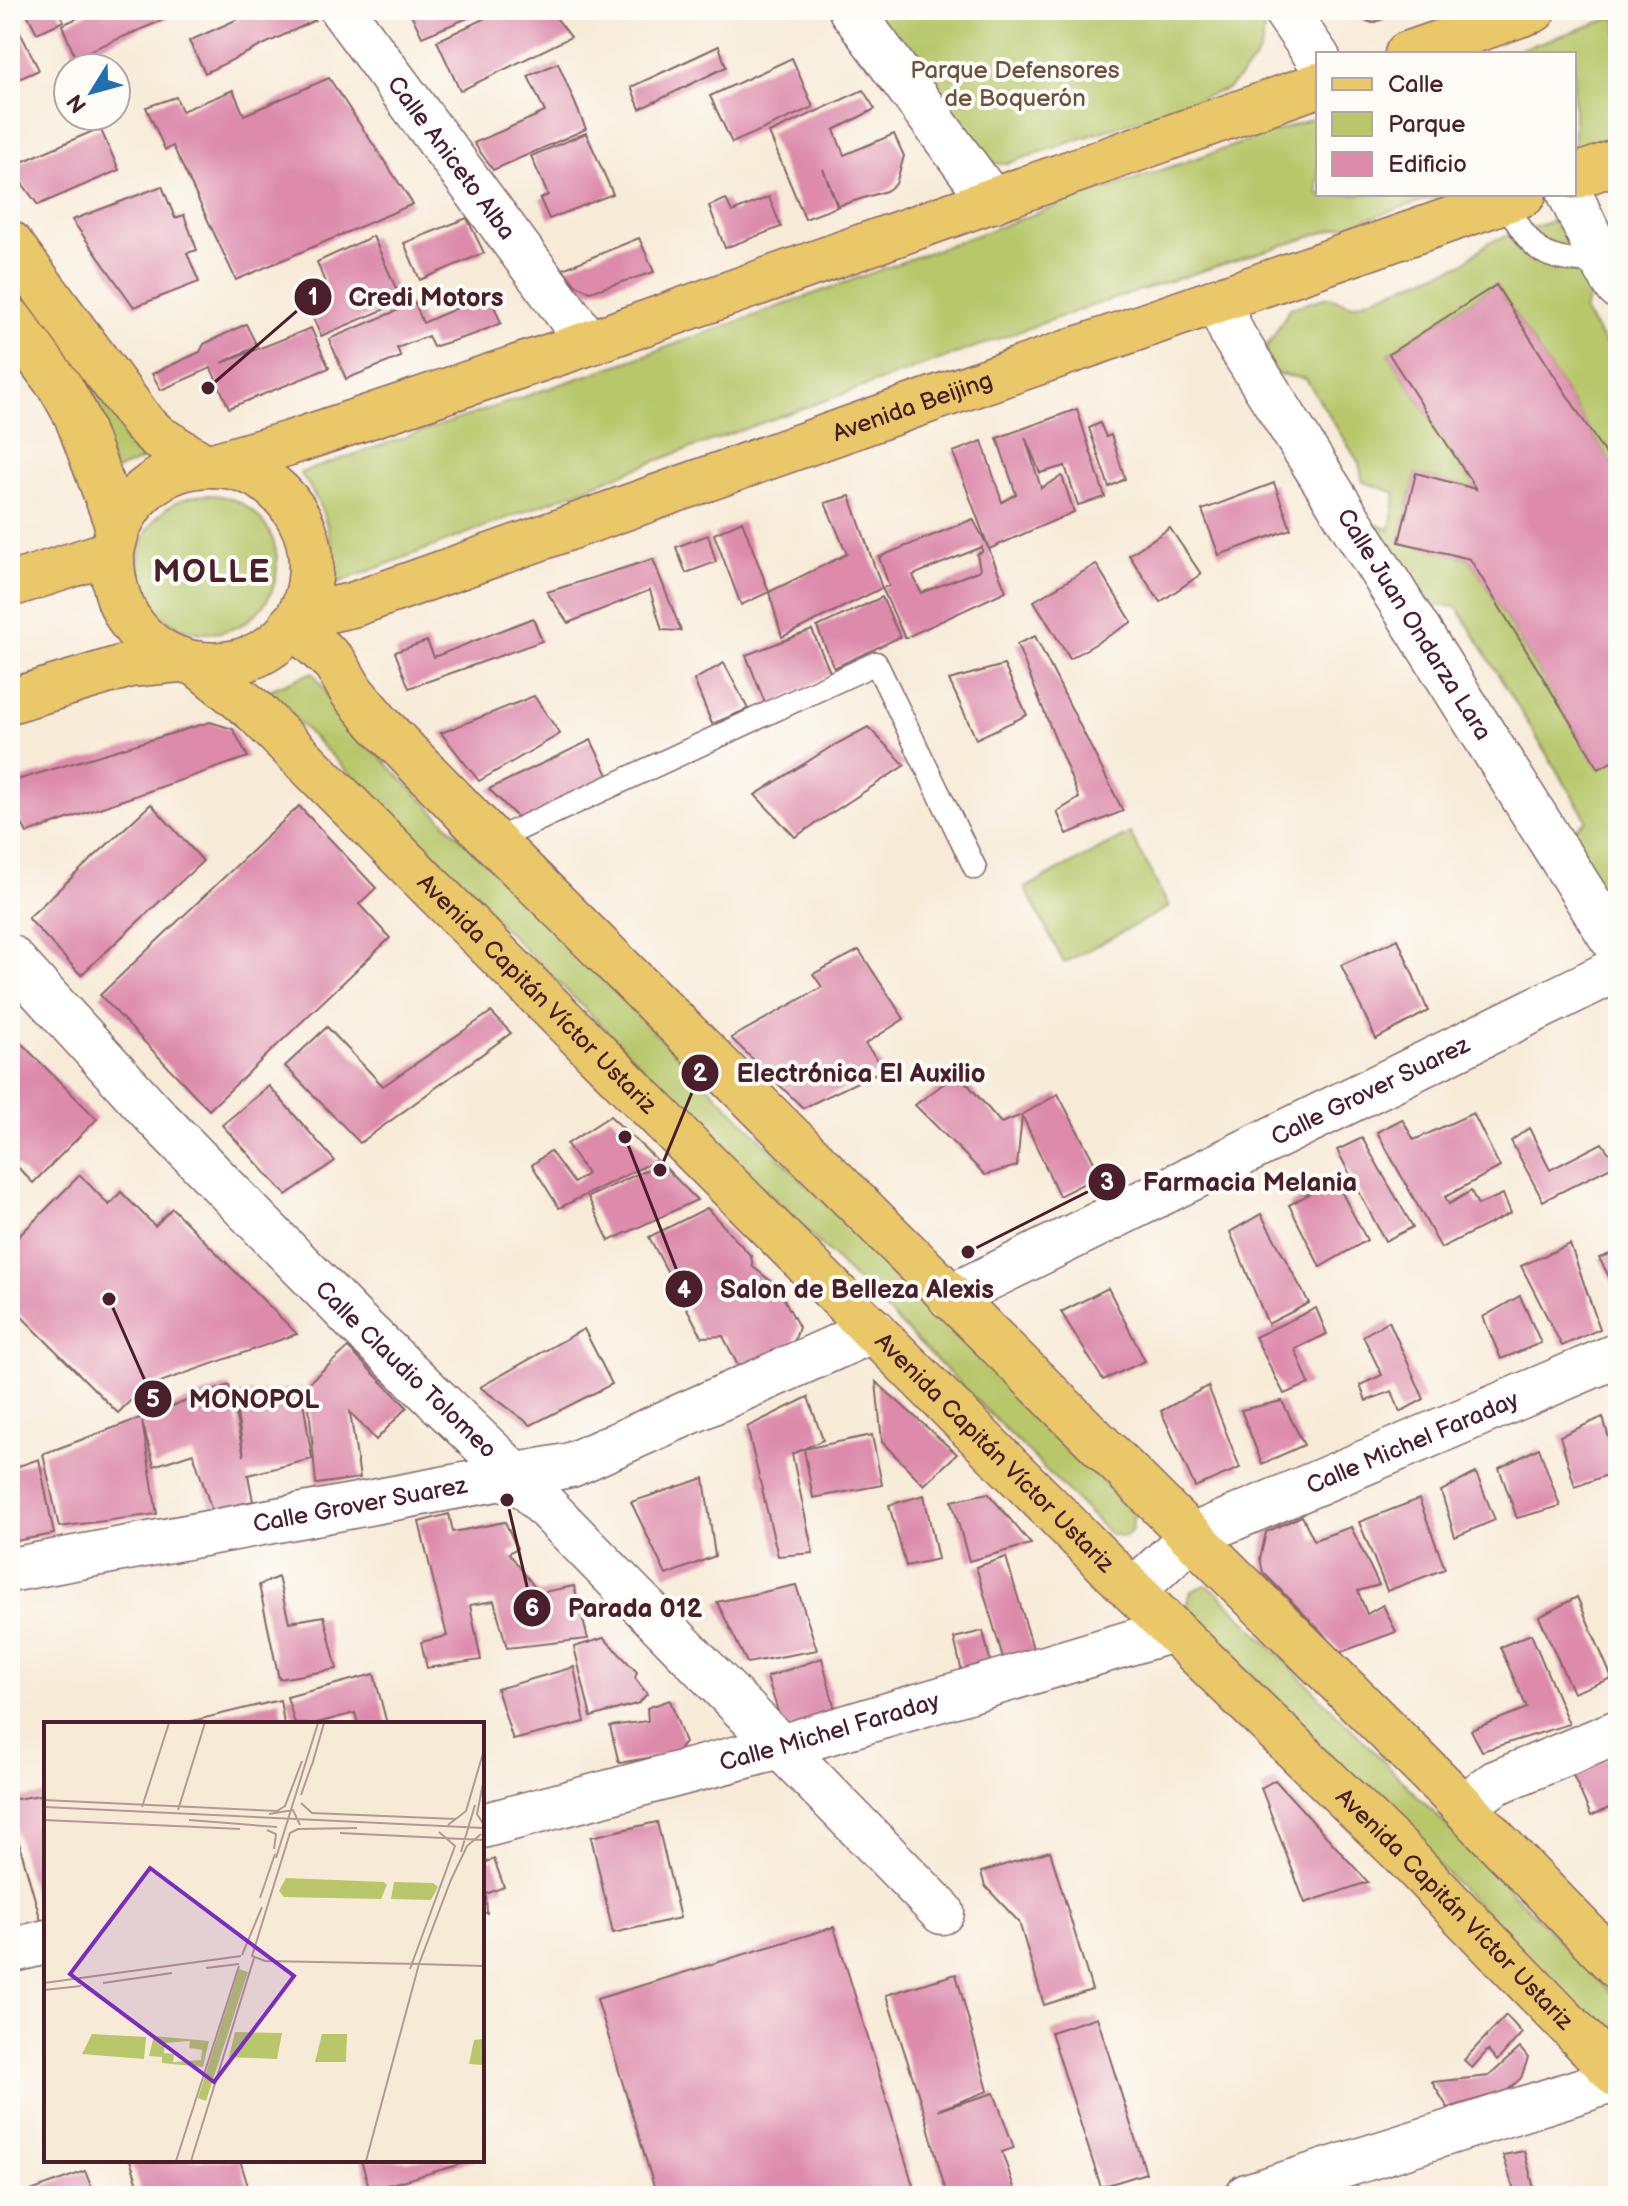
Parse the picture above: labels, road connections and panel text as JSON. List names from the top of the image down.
{
  "streets": {
    "main road": ["Avenida Beijing", "Avenida Capitán Víctor Ustariz"],
    "street": [
      "Calle Aniceto Alba",
      "Calle Juan Ondarza Lara",
      "Calle Grover Suarez",
      "Calle Claudio Tolomeo",
      "Calle Michel Faraday"
    ]
  },
  "crossings": [
    ["Avenida Beijing", "Calle Juan Ondarza Lara"],
    ["Avenida Beijing", "Avenida Capitán Víctor Ustariz"],
    ["Avenida Capitán Víctor Ustariz", "Calle Grover Suarez"],
    ["Avenida Capitán Víctor Ustariz", "Calle Michel Faraday"],
    ["Calle Grover Suarez", "Calle Claudio Tolomeo"],
    ["Calle Claudio Tolomeo", "Calle Michel Faraday"]
  ],
  "districts": ["MOLLE"],
  "parks": ["Parque Defensores de Boquerón"],
  "places": [
    "Credi Motors",
    "Salon de Belleza Alexis",
    "Electrónica El Auxilio",
    "Farmacia Melania",
    "MONOPOL",
    "Parada 012"
  ],
  "legend": ["Calle", "Parque", "Edificio"],
  "north": "bottom left"
}
